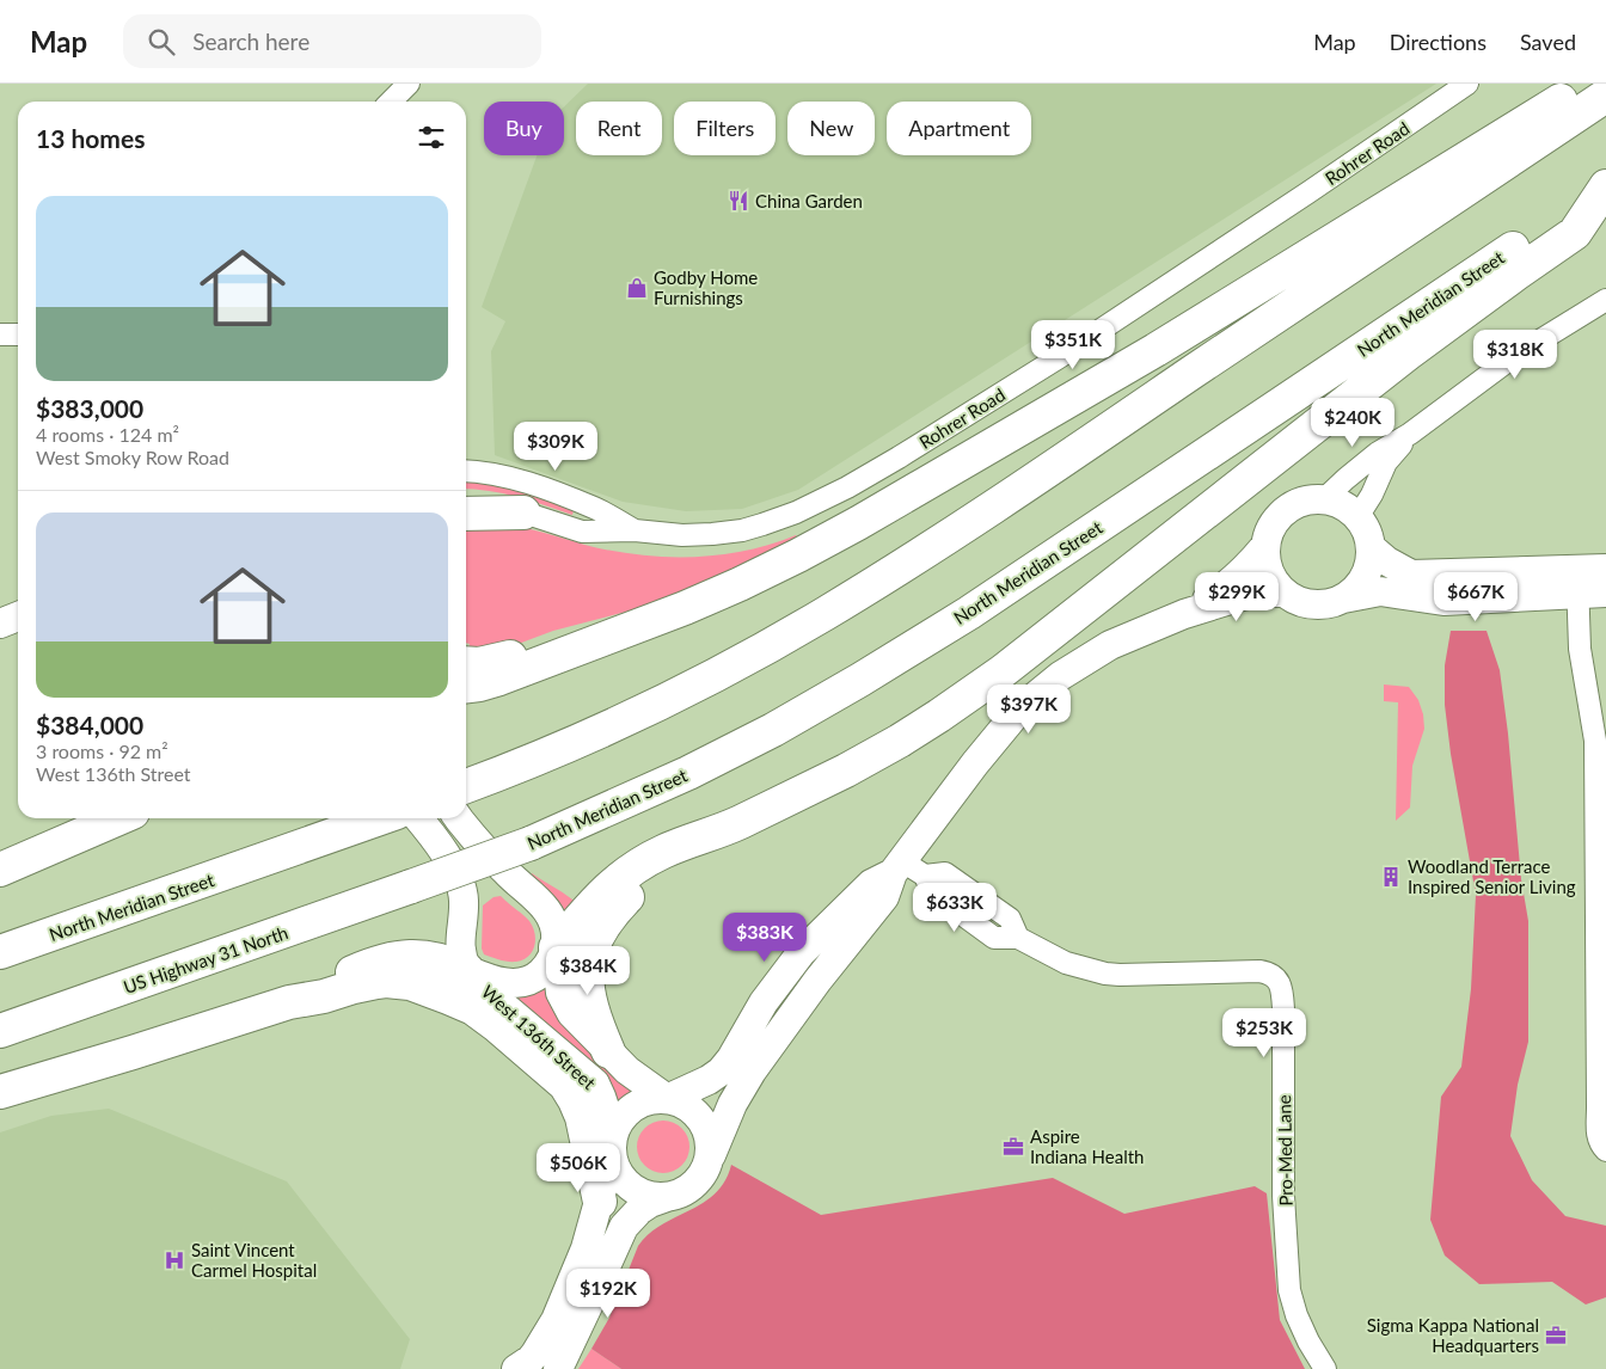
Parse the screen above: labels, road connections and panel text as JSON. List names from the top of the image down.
{
  "streets": {
    "highway": ["North Meridian Street", "US Highway 31 North"],
    "street": ["Rohrer Road", "West 136th Street", "Pro-Med Lane"]
  },
  "crossings": [
    ["North Meridian Street", "US Highway 31 North"]
  ],
  "places": {
    "restaurant": ["China Garden"],
    "shop": ["Godby Home Furnishings"],
    "building": ["Woodland Terrace Inspired Senior Living"],
    "office": ["Aspire Indiana Health", "Sigma Kappa National Headquarters"],
    "hospital": ["Saint Vincent Carmel Hospital"]
  },
  "page": {
    "header": "Map",
    "search": "Search here",
    "nav": ["Map", "Directions", "Saved"],
    "chip": [
      "Buy",
      "Rent",
      "Filters",
      "New",
      "Apartment"
    ],
    "heading": "13 homes",
    "list": [
      {
        "name": "$383,000",
        "note": "4 rooms · 124 m² · West Smoky Row Road"
      },
      {
        "name": "$384,000",
        "note": "3 rooms · 92 m² · West 136th Street"
      }
    ],
    "price": [
      "$351K",
      "$318K",
      "$240K",
      "$309K",
      "$299K",
      "$667K",
      "$397K",
      "$633K",
      "$383K",
      "$384K",
      "$253K",
      "$506K",
      "$192K"
    ]
  }
}
